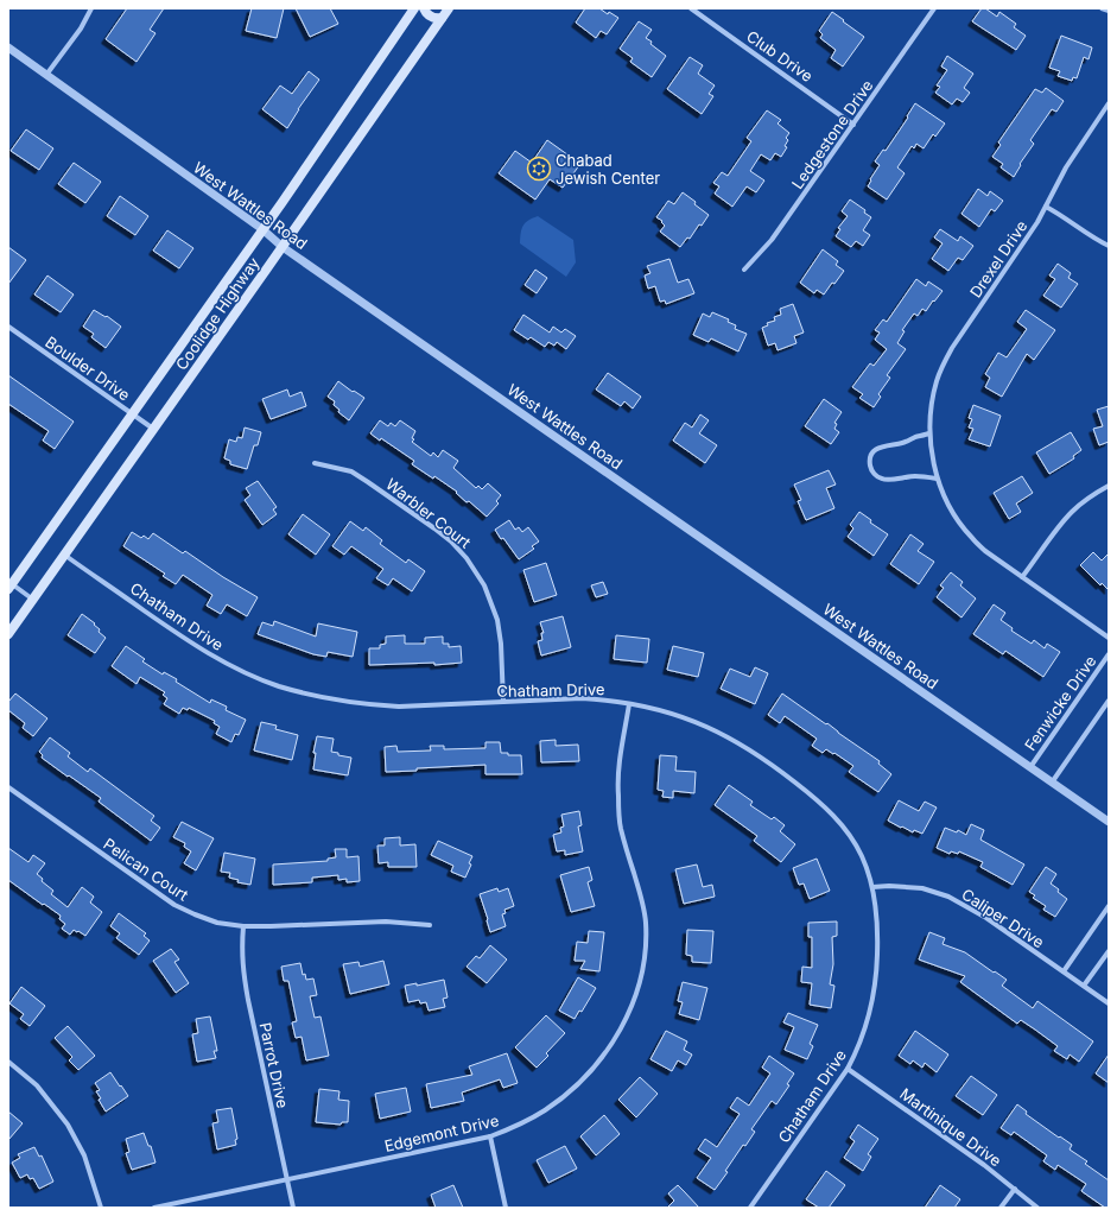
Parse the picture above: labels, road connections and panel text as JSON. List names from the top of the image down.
{
  "streets": {
    "main road": ["Coolidge Highway"],
    "street": [
      "Club Drive",
      "Ledgestone Drive",
      "West Wattles Road",
      "Drexel Drive",
      "Boulder Drive",
      "Warbler Court",
      "Chatham Drive",
      "Fenwicke Drive",
      "Pelican Court",
      "Caliper Drive",
      "Parrot Drive",
      "Martinique Drive",
      "Edgemont Drive"
    ]
  },
  "crossings": [
    ["Club Drive", "Ledgestone Drive"],
    ["West Wattles Road", "Coolidge Highway"],
    ["West Wattles Road", "Fenwicke Drive"],
    ["Coolidge Highway", "Boulder Drive"],
    ["Coolidge Highway", "Chatham Drive"],
    ["Warbler Court", "Chatham Drive"],
    ["Chatham Drive", "Caliper Drive"],
    ["Chatham Drive", "Martinique Drive"],
    ["Chatham Drive", "Edgemont Drive"],
    ["Pelican Court", "Parrot Drive"],
    ["Parrot Drive", "Edgemont Drive"]
  ],
  "places": {
    "synagogue": ["Chabad Jewish Center"]
  }
}
